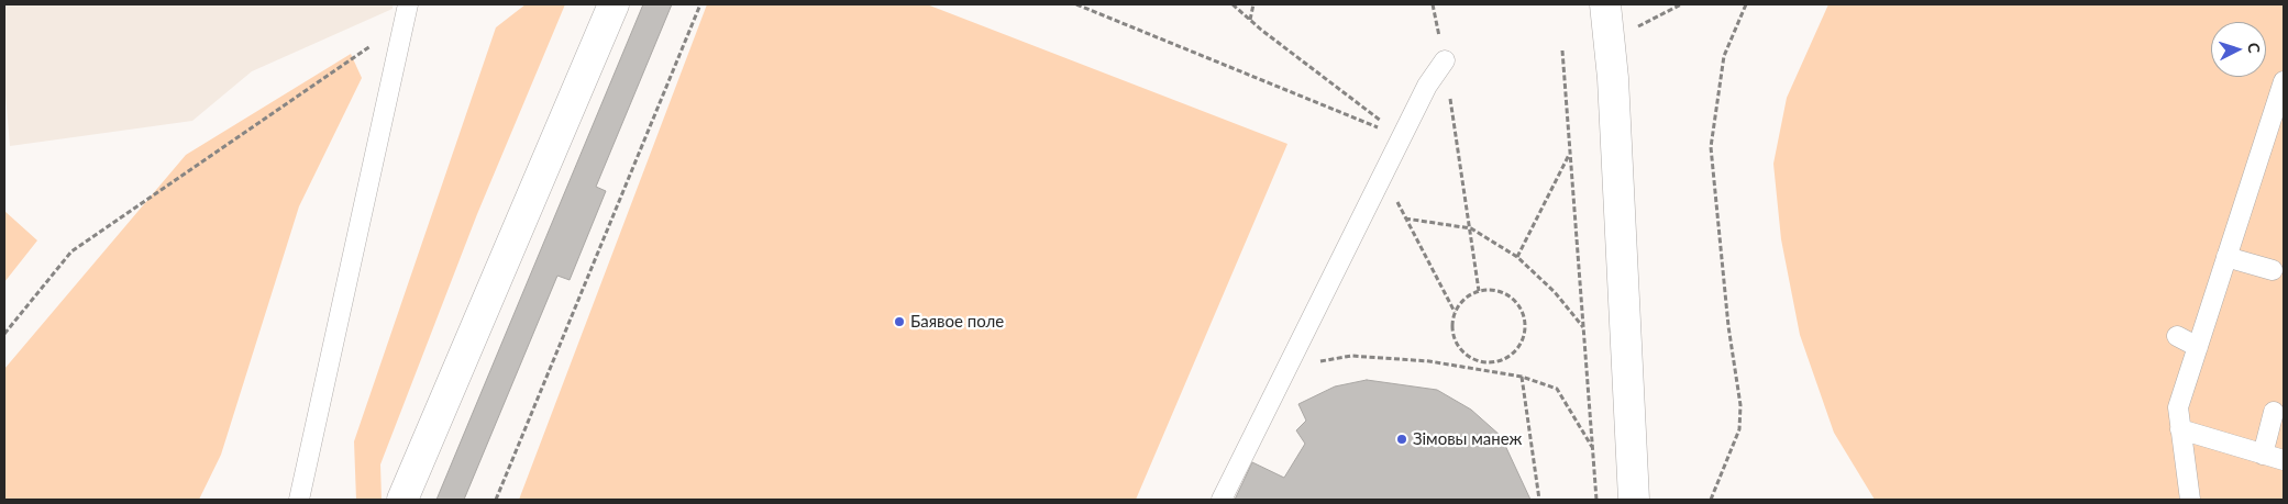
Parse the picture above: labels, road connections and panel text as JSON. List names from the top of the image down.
{
  "places": ["Баявое поле", "Зімовы манеж"],
  "north": "right"
}
